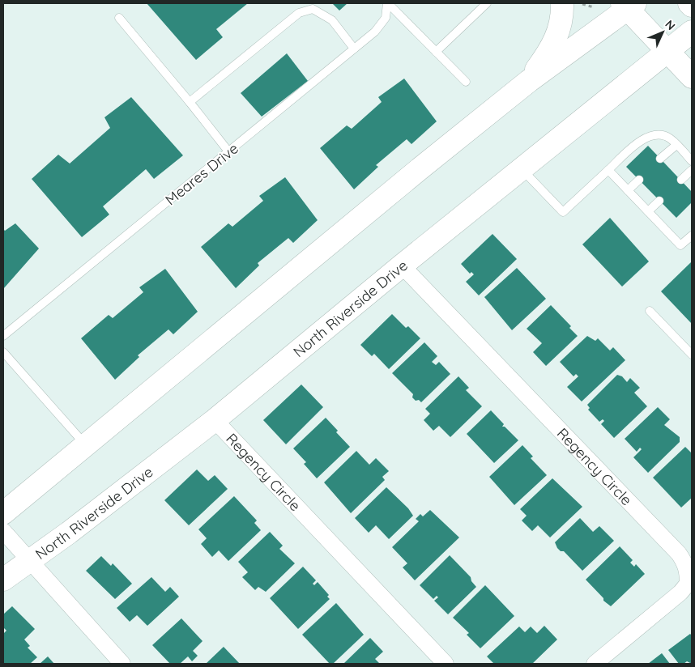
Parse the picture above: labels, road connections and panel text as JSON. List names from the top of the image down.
{
  "streets": {
    "main road": ["North Riverside Drive"],
    "street": ["Regency Circle"],
    "lane": ["Meares Drive"]
  },
  "crossings": [
    ["North Riverside Drive", "Regency Circle"]
  ],
  "north": "top right"
}
